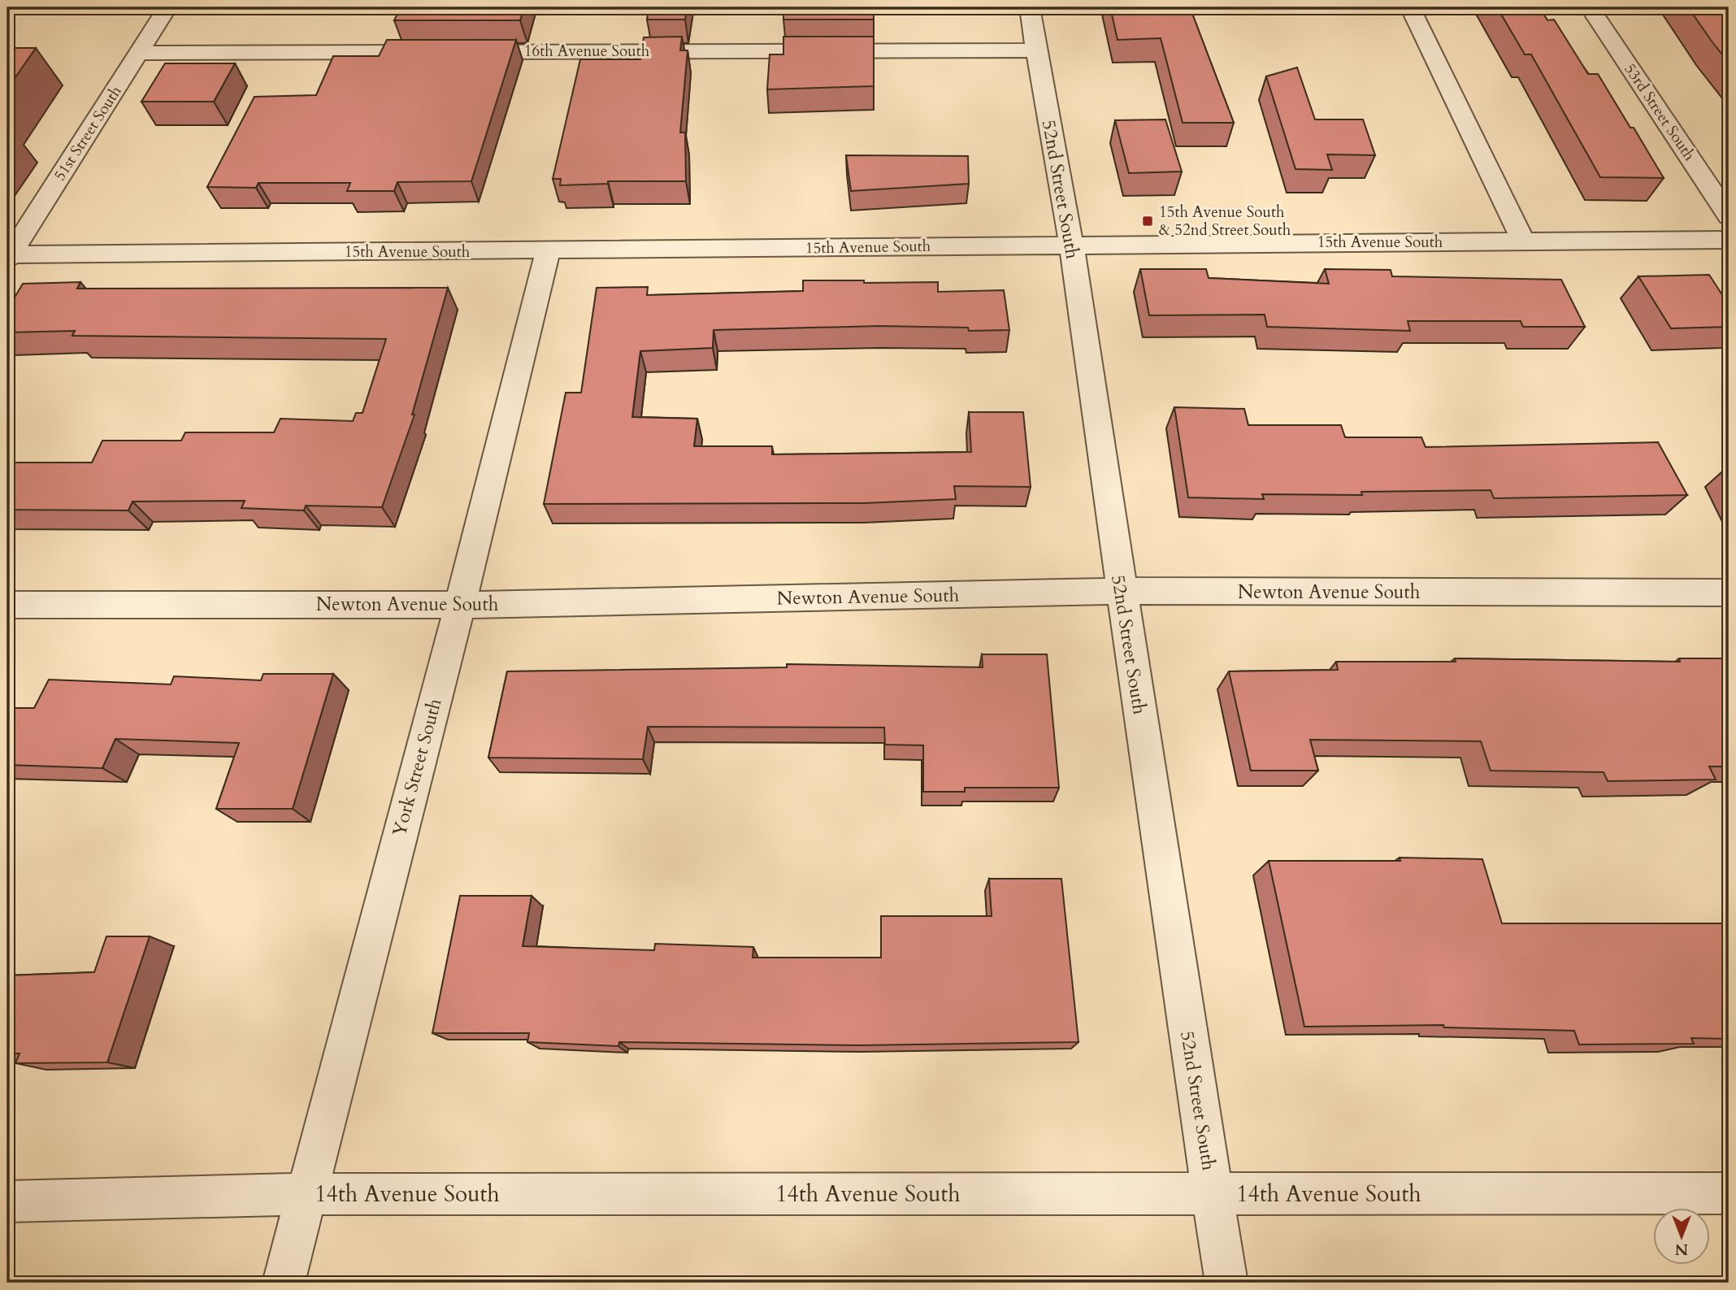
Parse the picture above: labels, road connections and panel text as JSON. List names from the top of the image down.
{
  "streets": {
    "street": [
      "16th Avenue South",
      "53rd Street South",
      "51st Street South",
      "52nd Street South",
      "15th Avenue South",
      "Newton Avenue South",
      "York Street South",
      "14th Avenue South"
    ]
  },
  "crossings": [
    ["16th Avenue South", "51st Street South"],
    ["16th Avenue South", "52nd Street South"],
    ["51st Street South", "15th Avenue South"],
    ["52nd Street South", "15th Avenue South"],
    ["52nd Street South", "Newton Avenue South"],
    ["52nd Street South", "14th Avenue South"],
    ["15th Avenue South", "York Street South"],
    ["Newton Avenue South", "York Street South"],
    ["York Street South", "14th Avenue South"]
  ],
  "places": {
    "transit": ["15th Avenue South & 52nd Street South"]
  },
  "north": "bottom"
}
